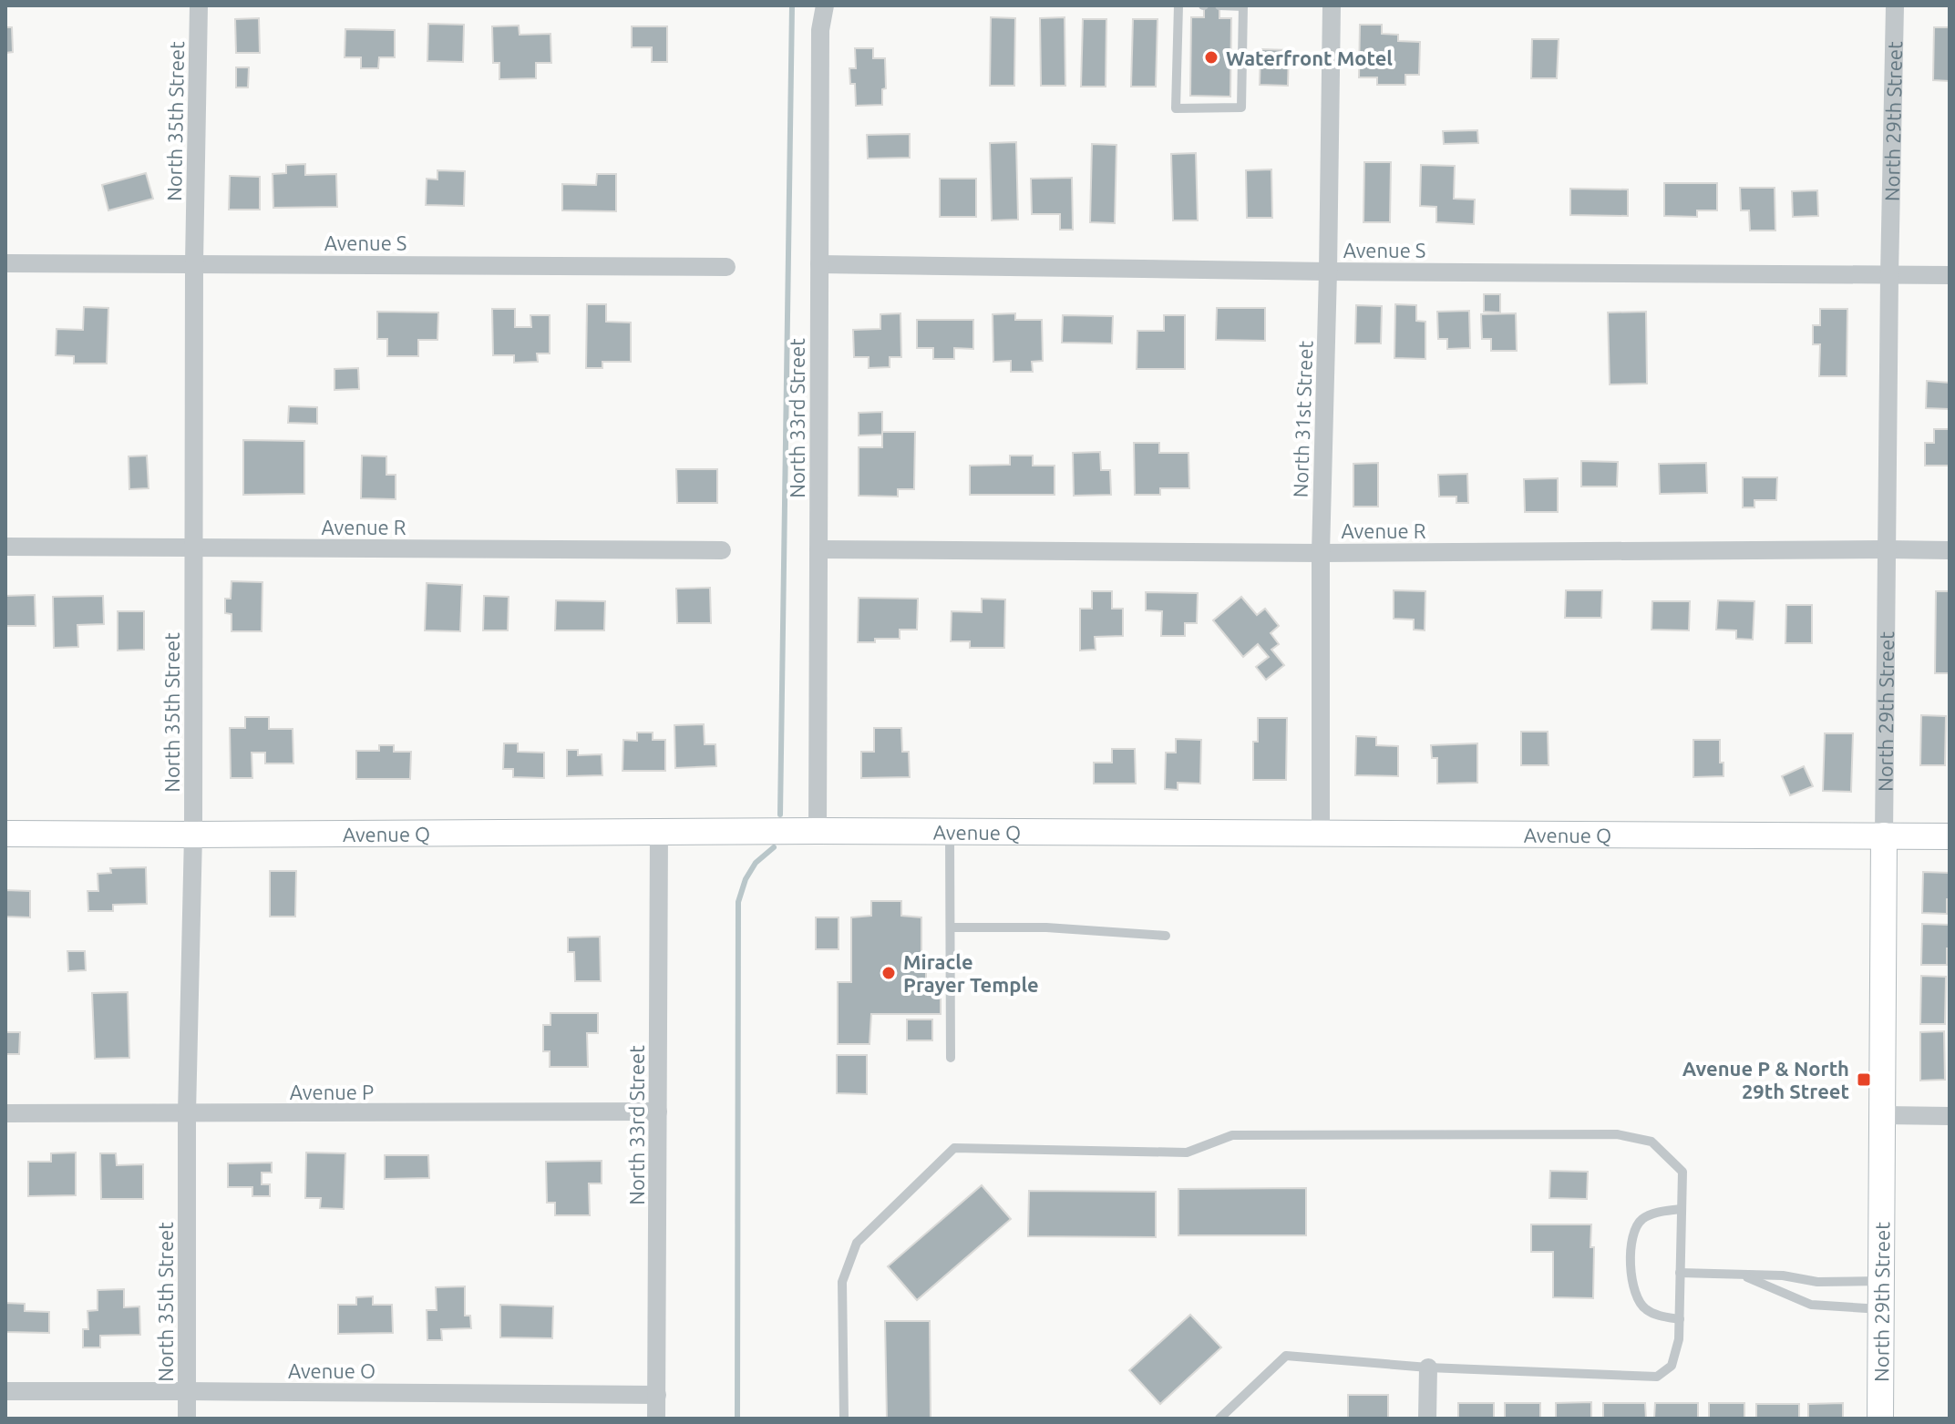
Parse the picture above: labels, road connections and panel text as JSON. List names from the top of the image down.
{
  "streets": {
    "street": [
      "North 35th Street",
      "North 29th Street",
      "Avenue S",
      "North 33rd Street",
      "North 31st Street",
      "Avenue R",
      "Avenue Q",
      "Avenue P",
      "Avenue O"
    ]
  },
  "crossings": [
    ["North 35th Street", "Avenue S"],
    ["North 35th Street", "Avenue R"],
    ["North 35th Street", "Avenue Q"],
    ["North 35th Street", "Avenue P"],
    ["North 35th Street", "Avenue O"],
    ["North 29th Street", "Avenue S"],
    ["North 29th Street", "Avenue R"],
    ["North 29th Street", "Avenue Q"],
    ["Avenue S", "North 33rd Street"],
    ["Avenue S", "North 31st Street"],
    ["North 33rd Street", "Avenue R"],
    ["North 33rd Street", "Avenue Q"],
    ["North 33rd Street", "Avenue P"],
    ["North 33rd Street", "Avenue O"],
    ["North 31st Street", "Avenue R"],
    ["North 31st Street", "Avenue Q"]
  ],
  "places": {
    "other": ["Waterfront Motel", "Miracle Prayer Temple"],
    "transit": ["Avenue P & North 29th Street"]
  }
}
